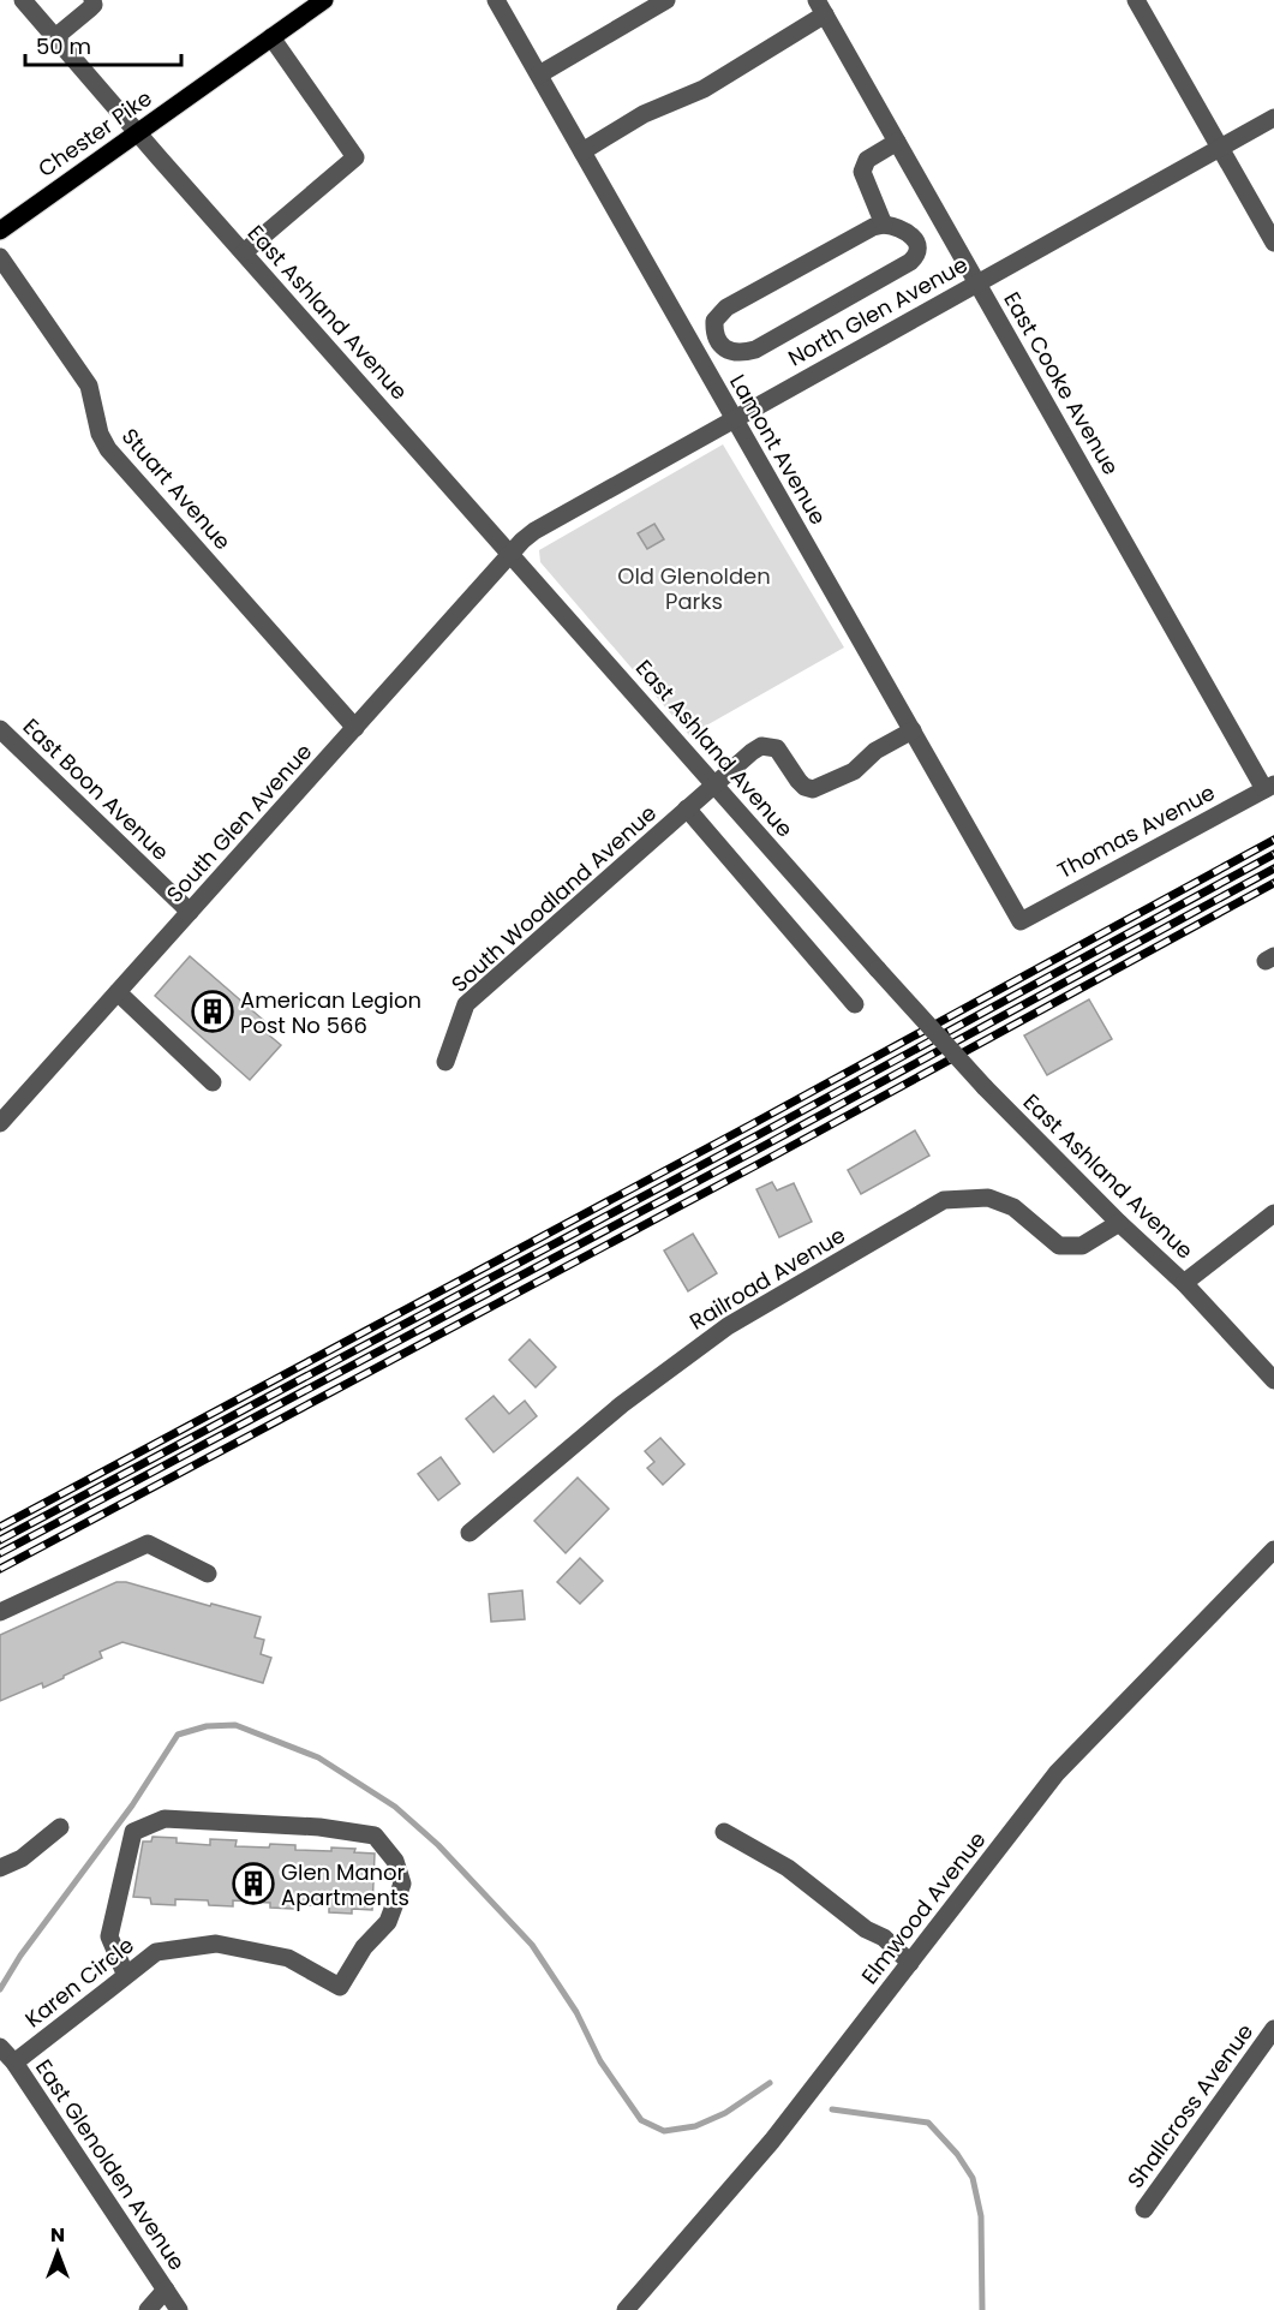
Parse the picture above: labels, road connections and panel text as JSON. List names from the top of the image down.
{
  "streets": {
    "main road": ["Chester Pike"],
    "street": [
      "North Glen Avenue",
      "East Ashland Avenue",
      "East Cooke Avenue",
      "Lamont Avenue",
      "Stuart Avenue",
      "East Boon Avenue",
      "South Glen Avenue",
      "Thomas Avenue",
      "South Woodland Avenue",
      "Railroad Avenue",
      "Elmwood Avenue",
      "Karen Circle",
      "Shallcross Avenue",
      "East Glenolden Avenue"
    ]
  },
  "crossings": [
    ["Chester Pike", "East Ashland Avenue"],
    ["North Glen Avenue", "East Ashland Avenue"],
    ["North Glen Avenue", "East Cooke Avenue"],
    ["North Glen Avenue", "Lamont Avenue"],
    ["North Glen Avenue", "South Glen Avenue"],
    ["East Ashland Avenue", "South Glen Avenue"],
    ["East Ashland Avenue", "South Woodland Avenue"],
    ["East Ashland Avenue", "Railroad Avenue"],
    ["East Cooke Avenue", "Thomas Avenue"],
    ["Lamont Avenue", "Thomas Avenue"],
    ["Lamont Avenue", "South Woodland Avenue"],
    ["Stuart Avenue", "South Glen Avenue"],
    ["East Boon Avenue", "South Glen Avenue"],
    ["Karen Circle", "East Glenolden Avenue"]
  ],
  "parks": ["Old Glenolden Parks"],
  "places": {
    "building": ["American Legion Post No 566", "Glen Manor Apartments"]
  },
  "scale_bar": "50 m",
  "north": "top"
}
